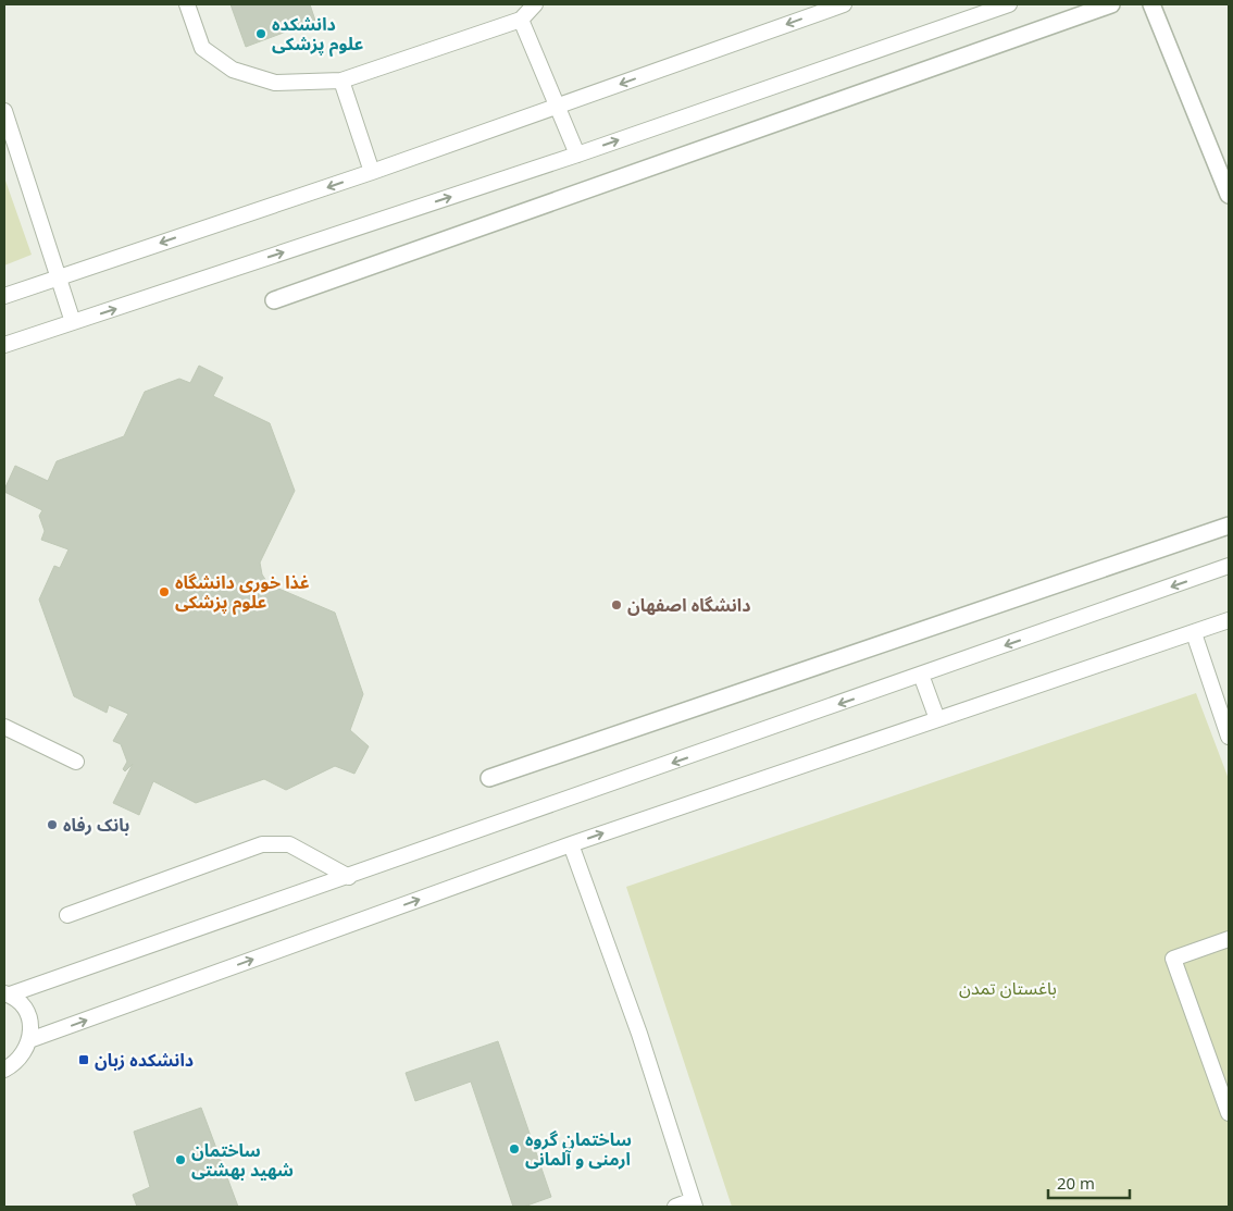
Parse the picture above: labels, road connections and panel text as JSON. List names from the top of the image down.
{
  "parks": ["باغستان تمدن"],
  "places": {
    "other": [
      "دانشکده علوم پزشکی",
      "غذا خوری دانشگاه علوم پزشکی",
      "دانشگاه اصفهان",
      "بانک رفاه",
      "ساختمان گروه ارمنی و آلمانی",
      "ساختمان شهید بهشتی"
    ],
    "transit": ["دانشکده زبان"]
  },
  "scale_bar": "20 m"
}
